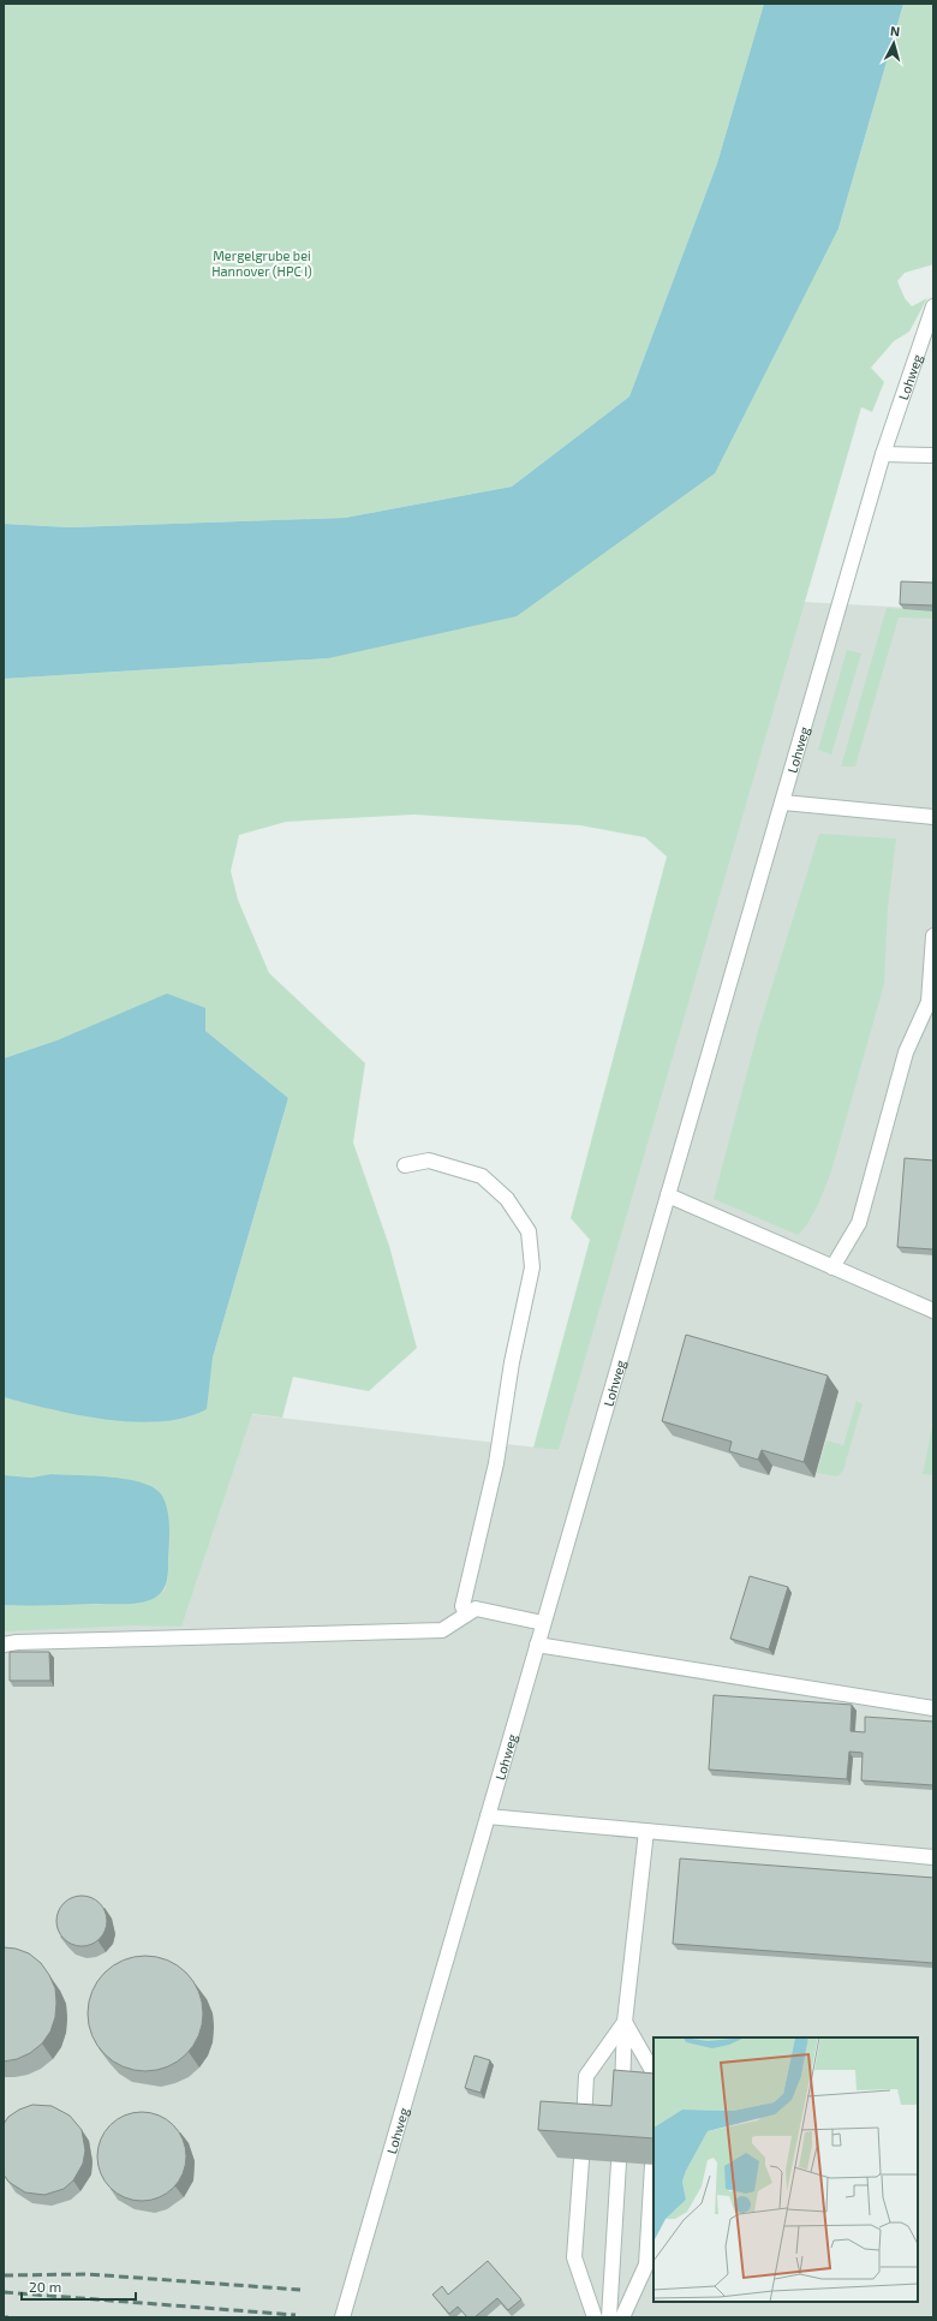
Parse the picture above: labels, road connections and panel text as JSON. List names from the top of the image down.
{
  "streets": {
    "street": ["Lohweg"]
  },
  "parks": ["Mergelgrube bei Hannover (HPC I)"],
  "scale_bar": "20 m",
  "north": "top"
}
